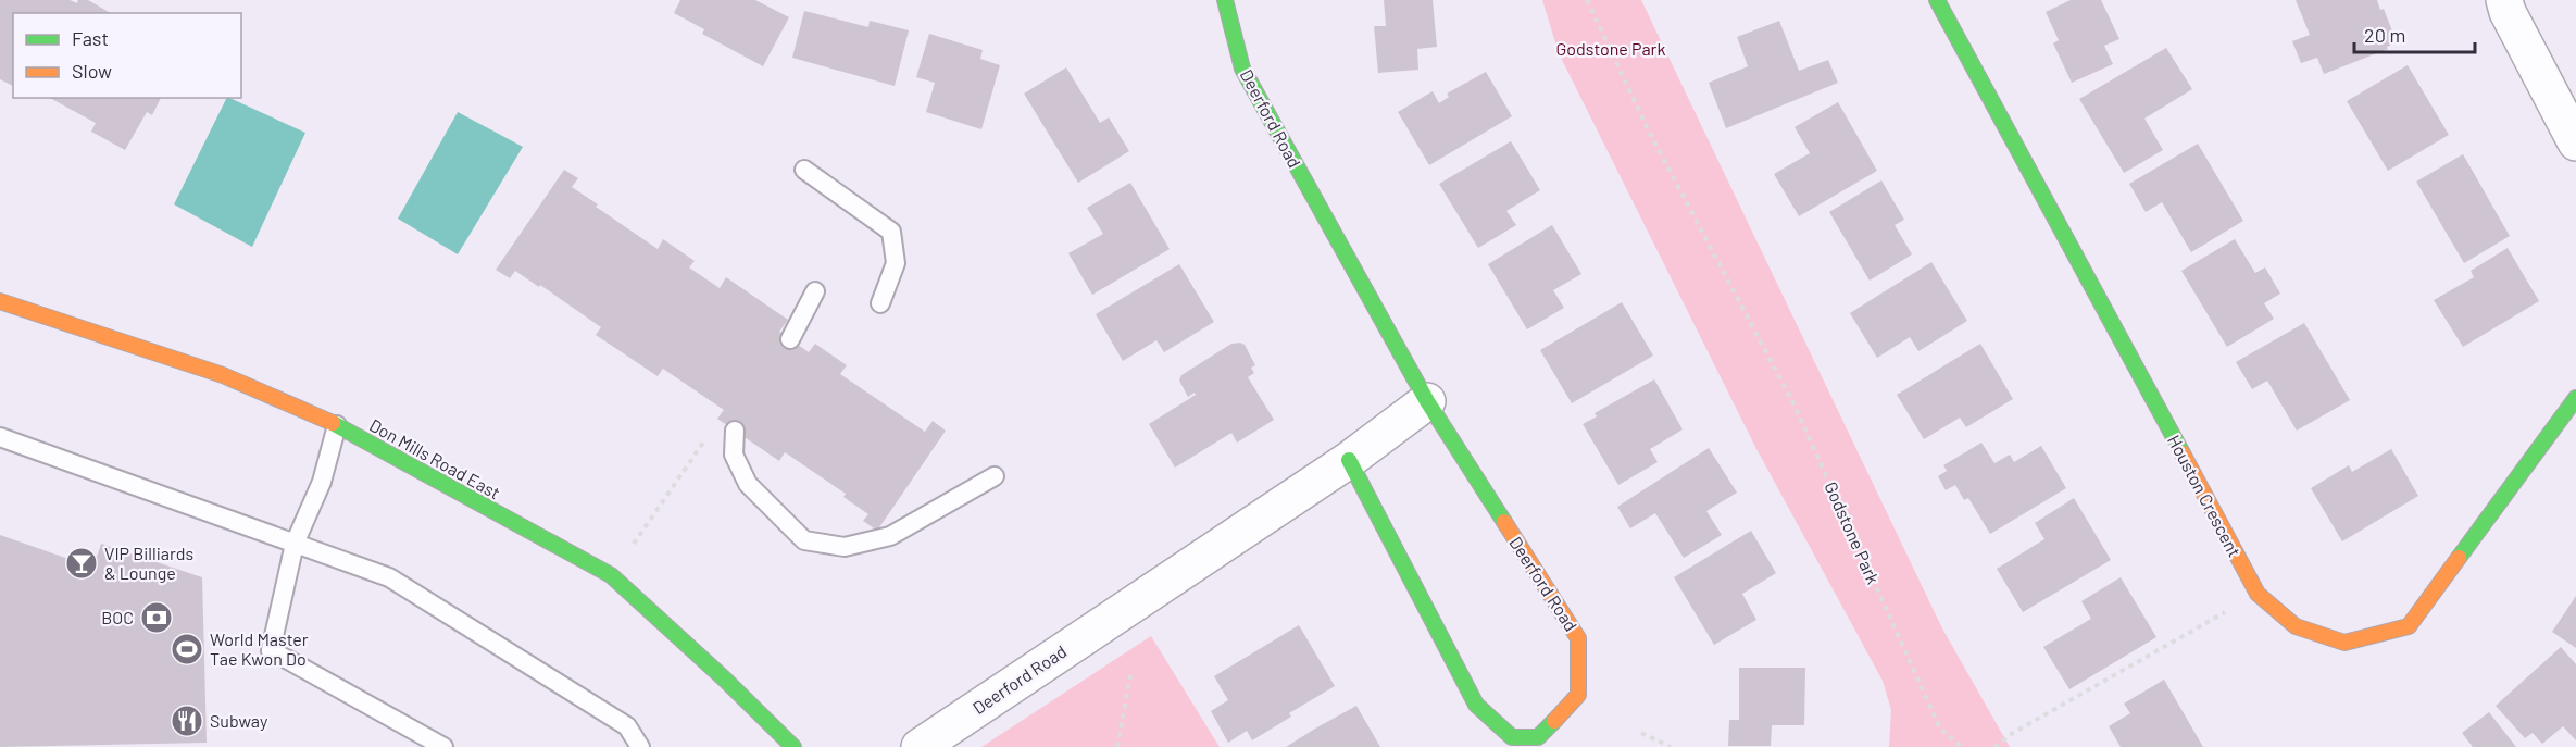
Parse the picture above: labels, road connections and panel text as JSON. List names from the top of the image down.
{
  "streets": {
    "street": ["Deerford Road", "Don Mills Road East", "Houston Crescent"],
    "path": ["Godstone Park"]
  },
  "parks": ["Godstone Park"],
  "places": {
    "bar": ["VIP Billiards & Lounge"],
    "bank": ["BOC"],
    "sports": ["World Master Tae Kwon Do"],
    "restaurant": ["Subway"]
  },
  "legend": ["Fast", "Slow"],
  "scale_bar": "20 m"
}
